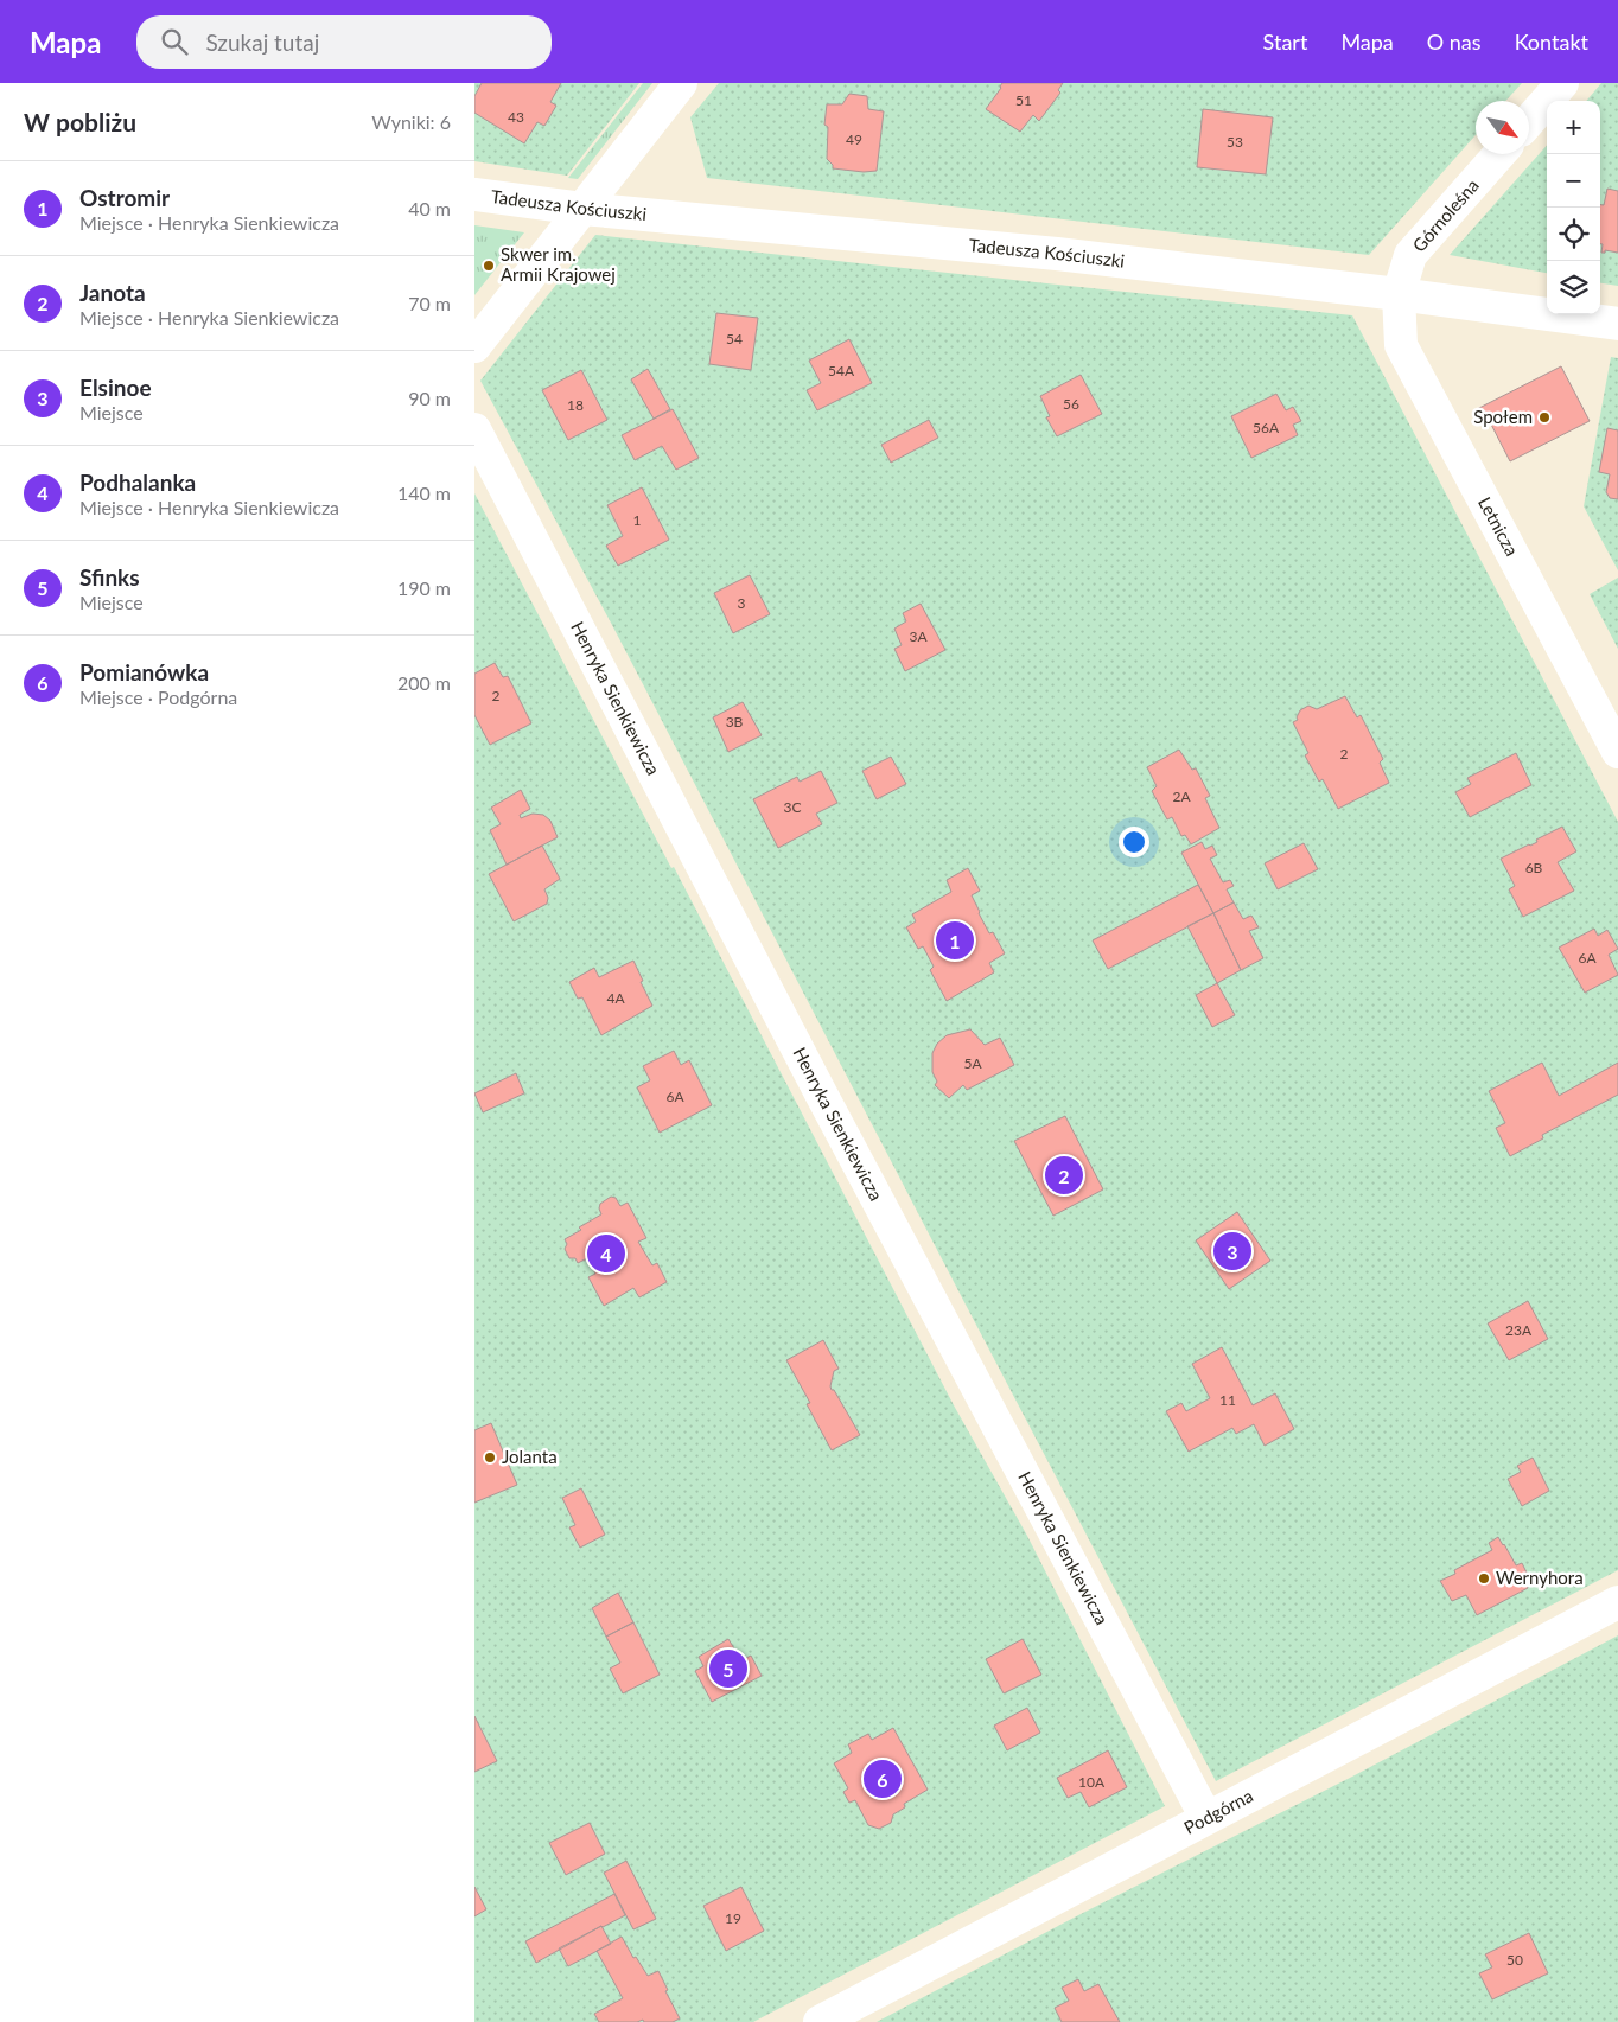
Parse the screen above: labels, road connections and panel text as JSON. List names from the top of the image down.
{
  "streets": {
    "street": [
      "Tadeusza Kościuszki",
      "Górnoleśna",
      "Letnicza",
      "Henryka Sienkiewicza",
      "Podgórna"
    ]
  },
  "crossings": [
    ["Tadeusza Kościuszki", "Górnoleśna"],
    ["Tadeusza Kościuszki", "Letnicza"],
    ["Górnoleśna", "Letnicza"],
    ["Henryka Sienkiewicza", "Podgórna"]
  ],
  "places": [
    "Skwer im. Armii Krajowej",
    "Społem",
    "Jolanta",
    "Wernyhora"
  ],
  "house_numbers": [
    "51",
    "43",
    "49",
    "53",
    "54",
    "54A",
    "56",
    "18",
    "56A",
    "1",
    "3",
    "3A",
    "2",
    "3B",
    "2",
    "2A",
    "3C",
    "6B",
    "6A",
    "4A",
    "5A",
    "6A",
    "23A",
    "11",
    "10A",
    "19",
    "50"
  ],
  "north": "bottom right",
  "page": {
    "header": "Mapa",
    "search": "Szukaj tutaj",
    "nav": [
      "Start",
      "Mapa",
      "O nas",
      "Kontakt"
    ],
    "heading": ["W pobliżu", "Wyniki: 6"],
    "map_buttons": ["+", "−"],
    "list": [
      {
        "mark": "1",
        "name": "Ostromir",
        "note": "Miejsce · Henryka Sienkiewicza",
        "value": "40 m"
      },
      {
        "mark": "2",
        "name": "Janota",
        "note": "Miejsce · Henryka Sienkiewicza",
        "value": "70 m"
      },
      {
        "mark": "3",
        "name": "Elsinoe",
        "note": "Miejsce",
        "value": "90 m"
      },
      {
        "mark": "4",
        "name": "Podhalanka",
        "note": "Miejsce · Henryka Sienkiewicza",
        "value": "140 m"
      },
      {
        "mark": "5",
        "name": "Sfinks",
        "note": "Miejsce",
        "value": "190 m"
      },
      {
        "mark": "6",
        "name": "Pomianówka",
        "note": "Miejsce · Podgórna",
        "value": "200 m"
      }
    ],
    "pins": [
      "1",
      "2",
      "3",
      "4",
      "5",
      "6"
    ]
  }
}
